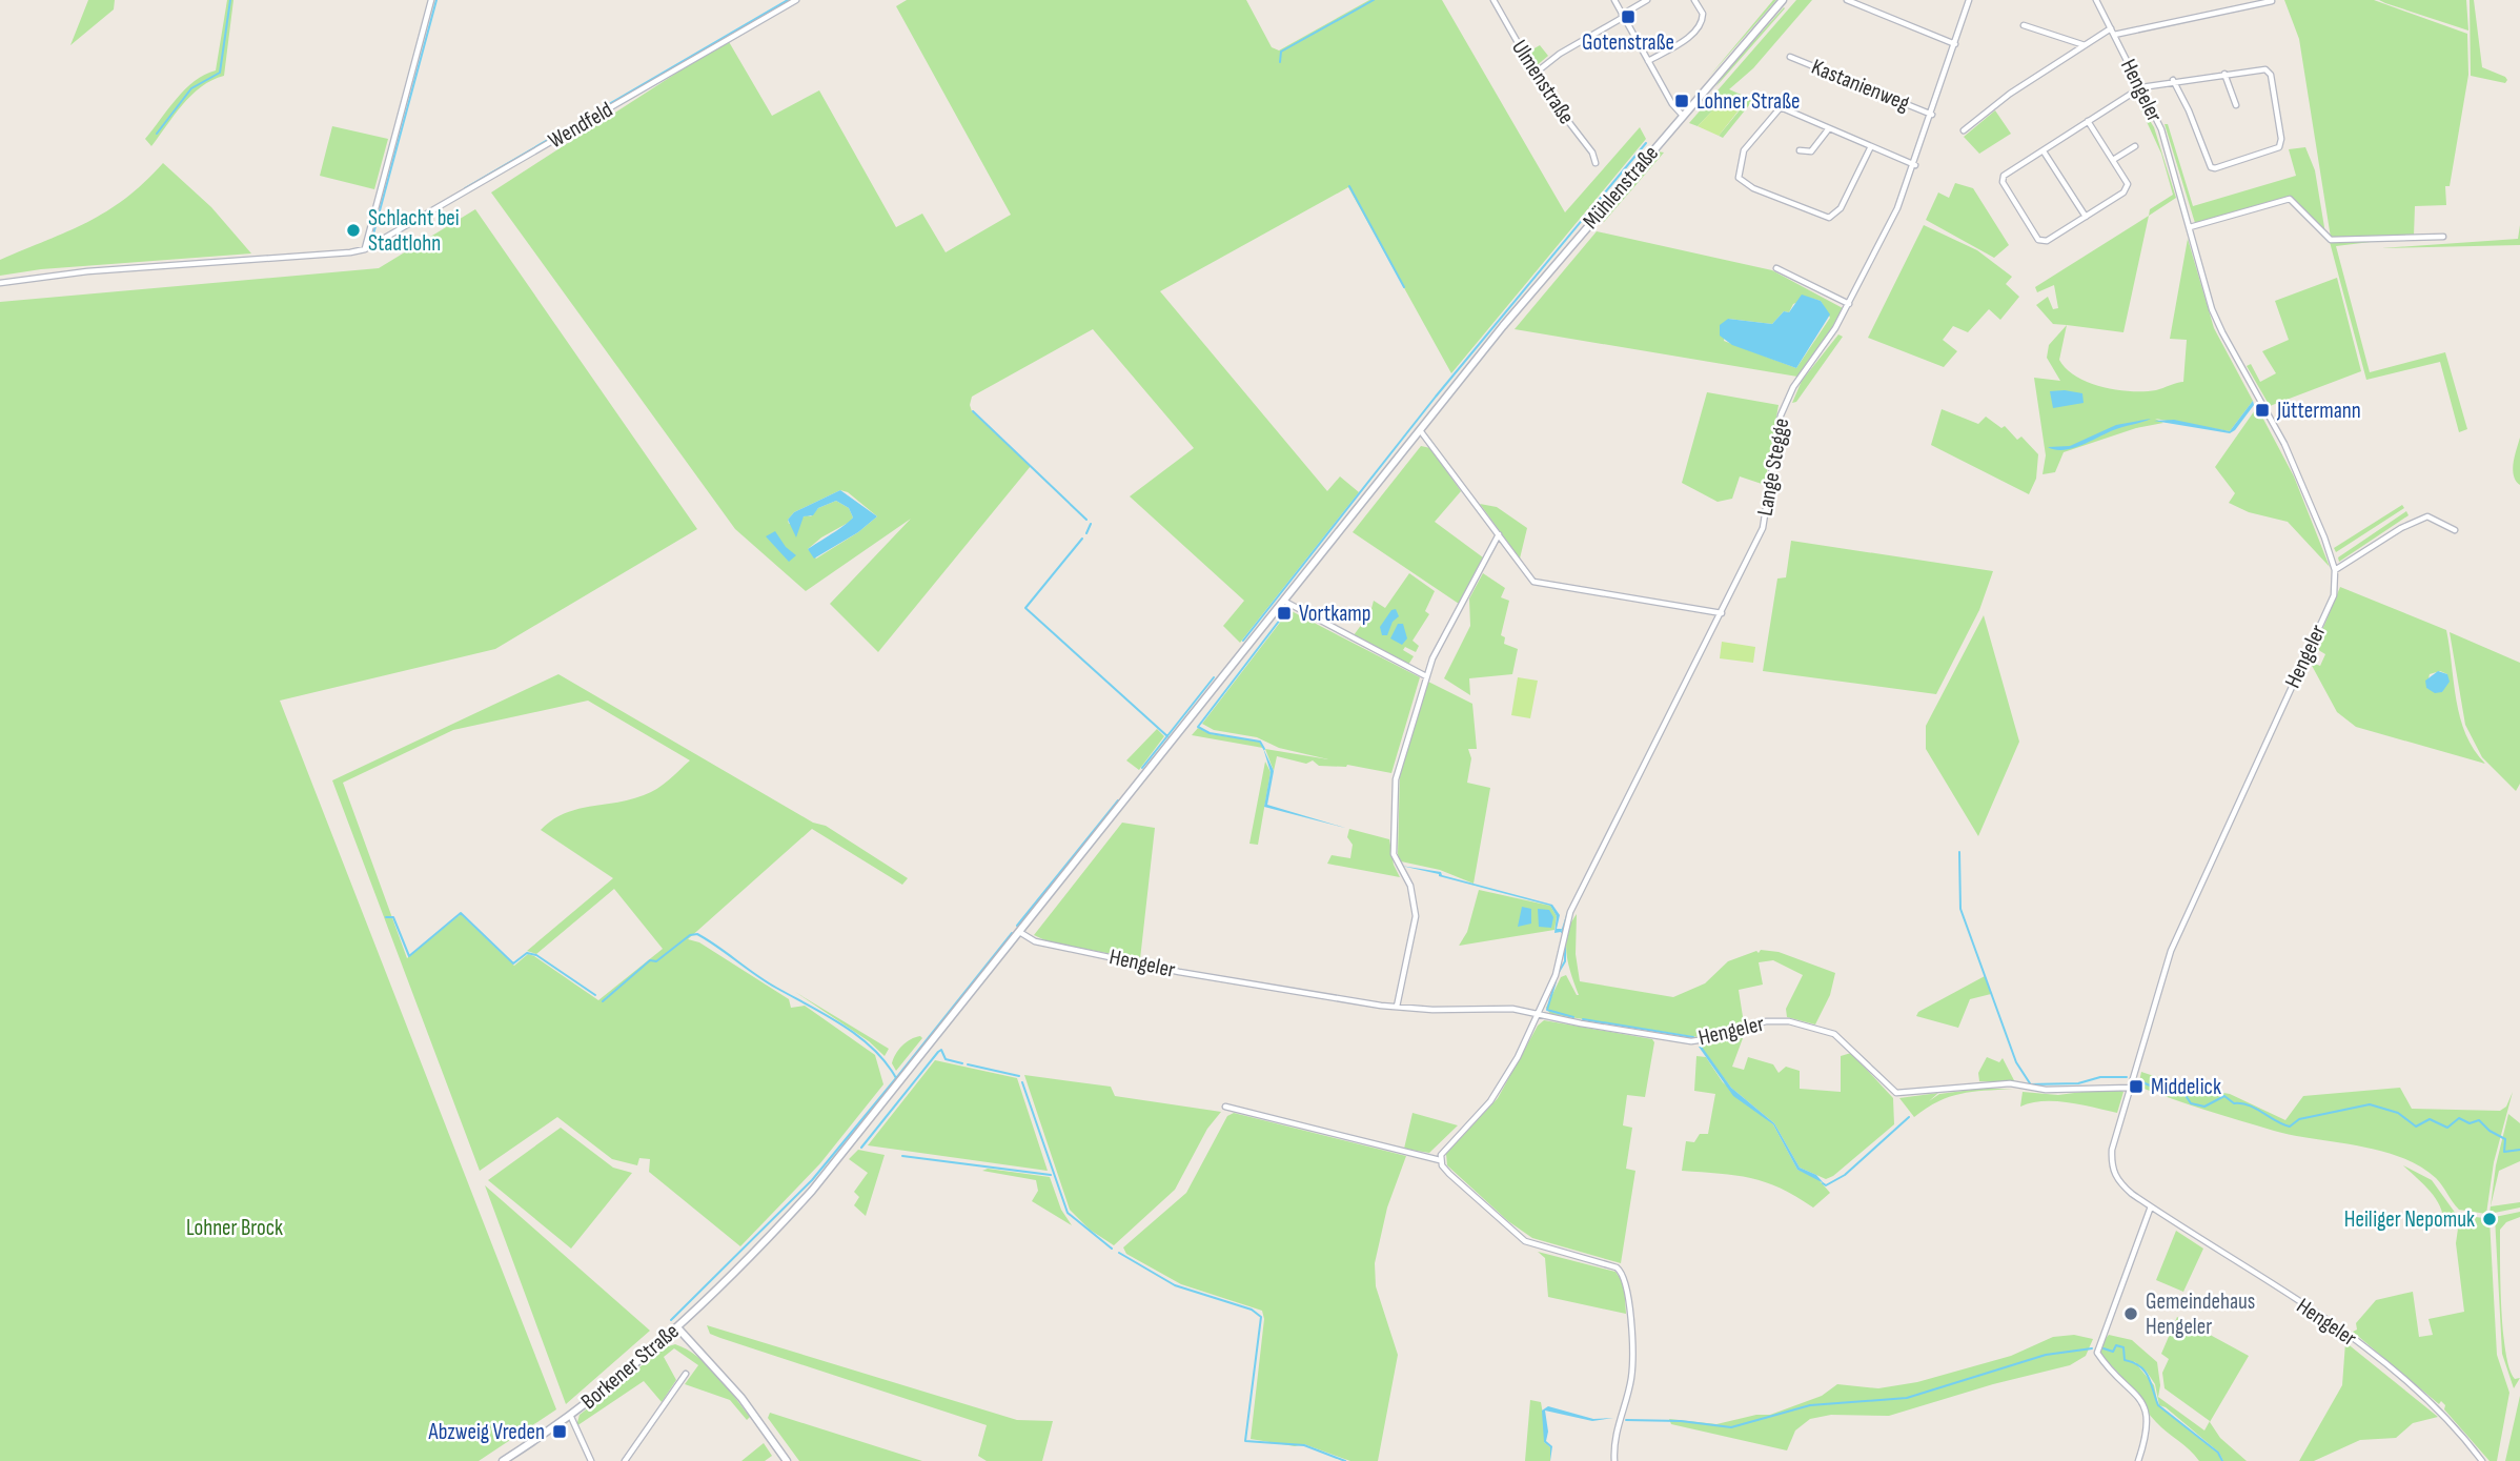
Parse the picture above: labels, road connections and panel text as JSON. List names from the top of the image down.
{
  "streets": {
    "main road": ["Mühlenstraße", "Borkener Straße"],
    "street": [
      "Ulmenstraße",
      "Kastanienweg",
      "Hengeler",
      "Wendfeld",
      "Lange Stegge"
    ]
  },
  "crossings": [
    ["Kastanienweg", "Lange Stegge"],
    ["Hengeler", "Mühlenstraße"],
    ["Hengeler", "Lange Stegge"],
    ["Hengeler", "Borkener Straße"],
    ["Mühlenstraße", "Borkener Straße"]
  ],
  "parks": ["Lohner Brock"],
  "places": {
    "transit": [
      "Gotenstraße",
      "Lohner Straße",
      "Jüttermann",
      "Vortkamp",
      "Middelick",
      "Abzweig Vreden"
    ],
    "other": ["Schlacht bei Stadtlohn", "Heiliger Nepomuk", "Gemeindehaus Hengeler"]
  }
}
